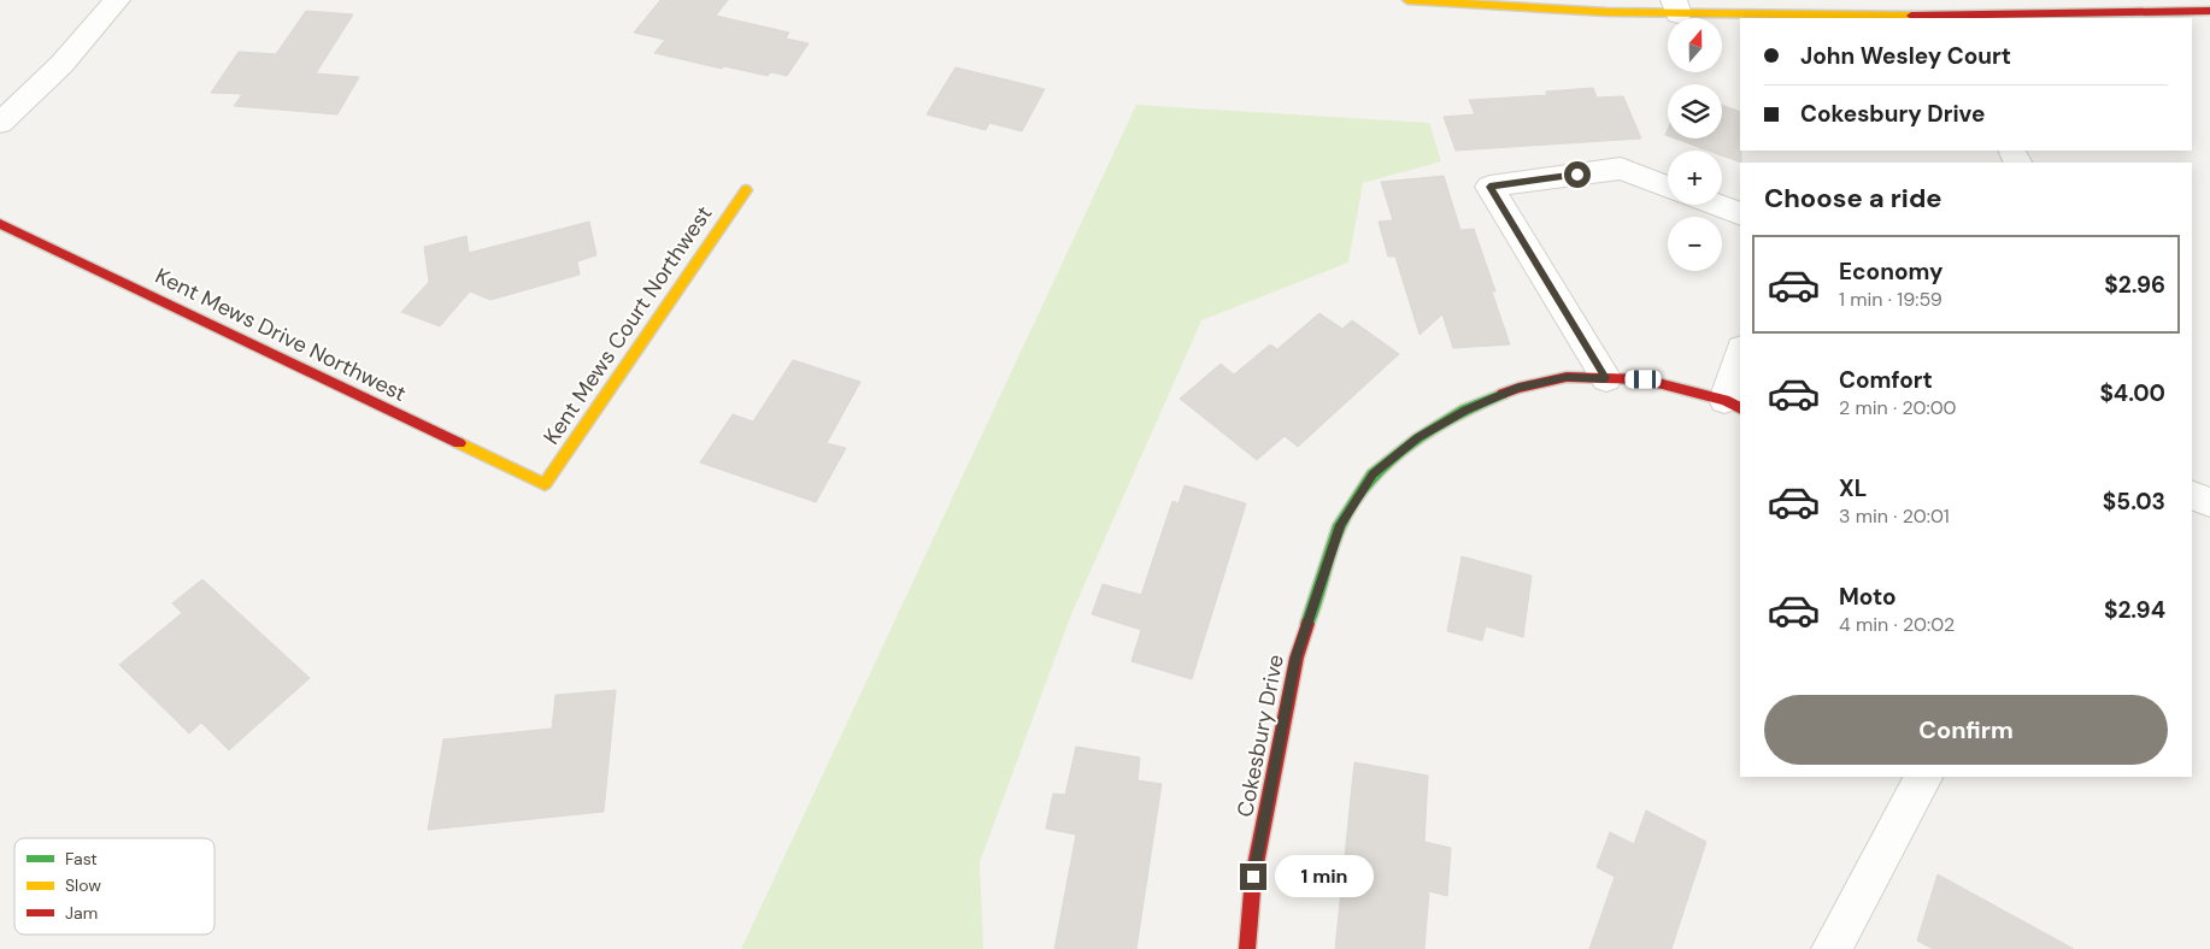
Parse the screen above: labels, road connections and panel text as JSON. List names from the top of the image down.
{
  "streets": {
    "street": ["Kent Mews Court Northwest", "Kent Mews Drive Northwest", "Cokesbury Drive"]
  },
  "crossings": [
    ["Kent Mews Court Northwest", "Kent Mews Drive Northwest"]
  ],
  "legend": ["Fast", "Slow", "Jam"],
  "north": "top",
  "page": {
    "map_buttons": ["+", "−"],
    "banner": ["John Wesley Court", "Cokesbury Drive"],
    "heading": "Choose a ride",
    "list": [
      {
        "name": "Economy",
        "note": "1 min · 19:59",
        "value": "$2.96"
      },
      {
        "name": "Comfort",
        "note": "2 min · 20:00",
        "value": "$4.00"
      },
      {
        "name": "XL",
        "note": "3 min · 20:01",
        "value": "$5.03"
      },
      {
        "name": "Moto",
        "note": "4 min · 20:02",
        "value": "$2.94"
      }
    ],
    "buttons": "Confirm",
    "bubble": "1 min"
  }
}
